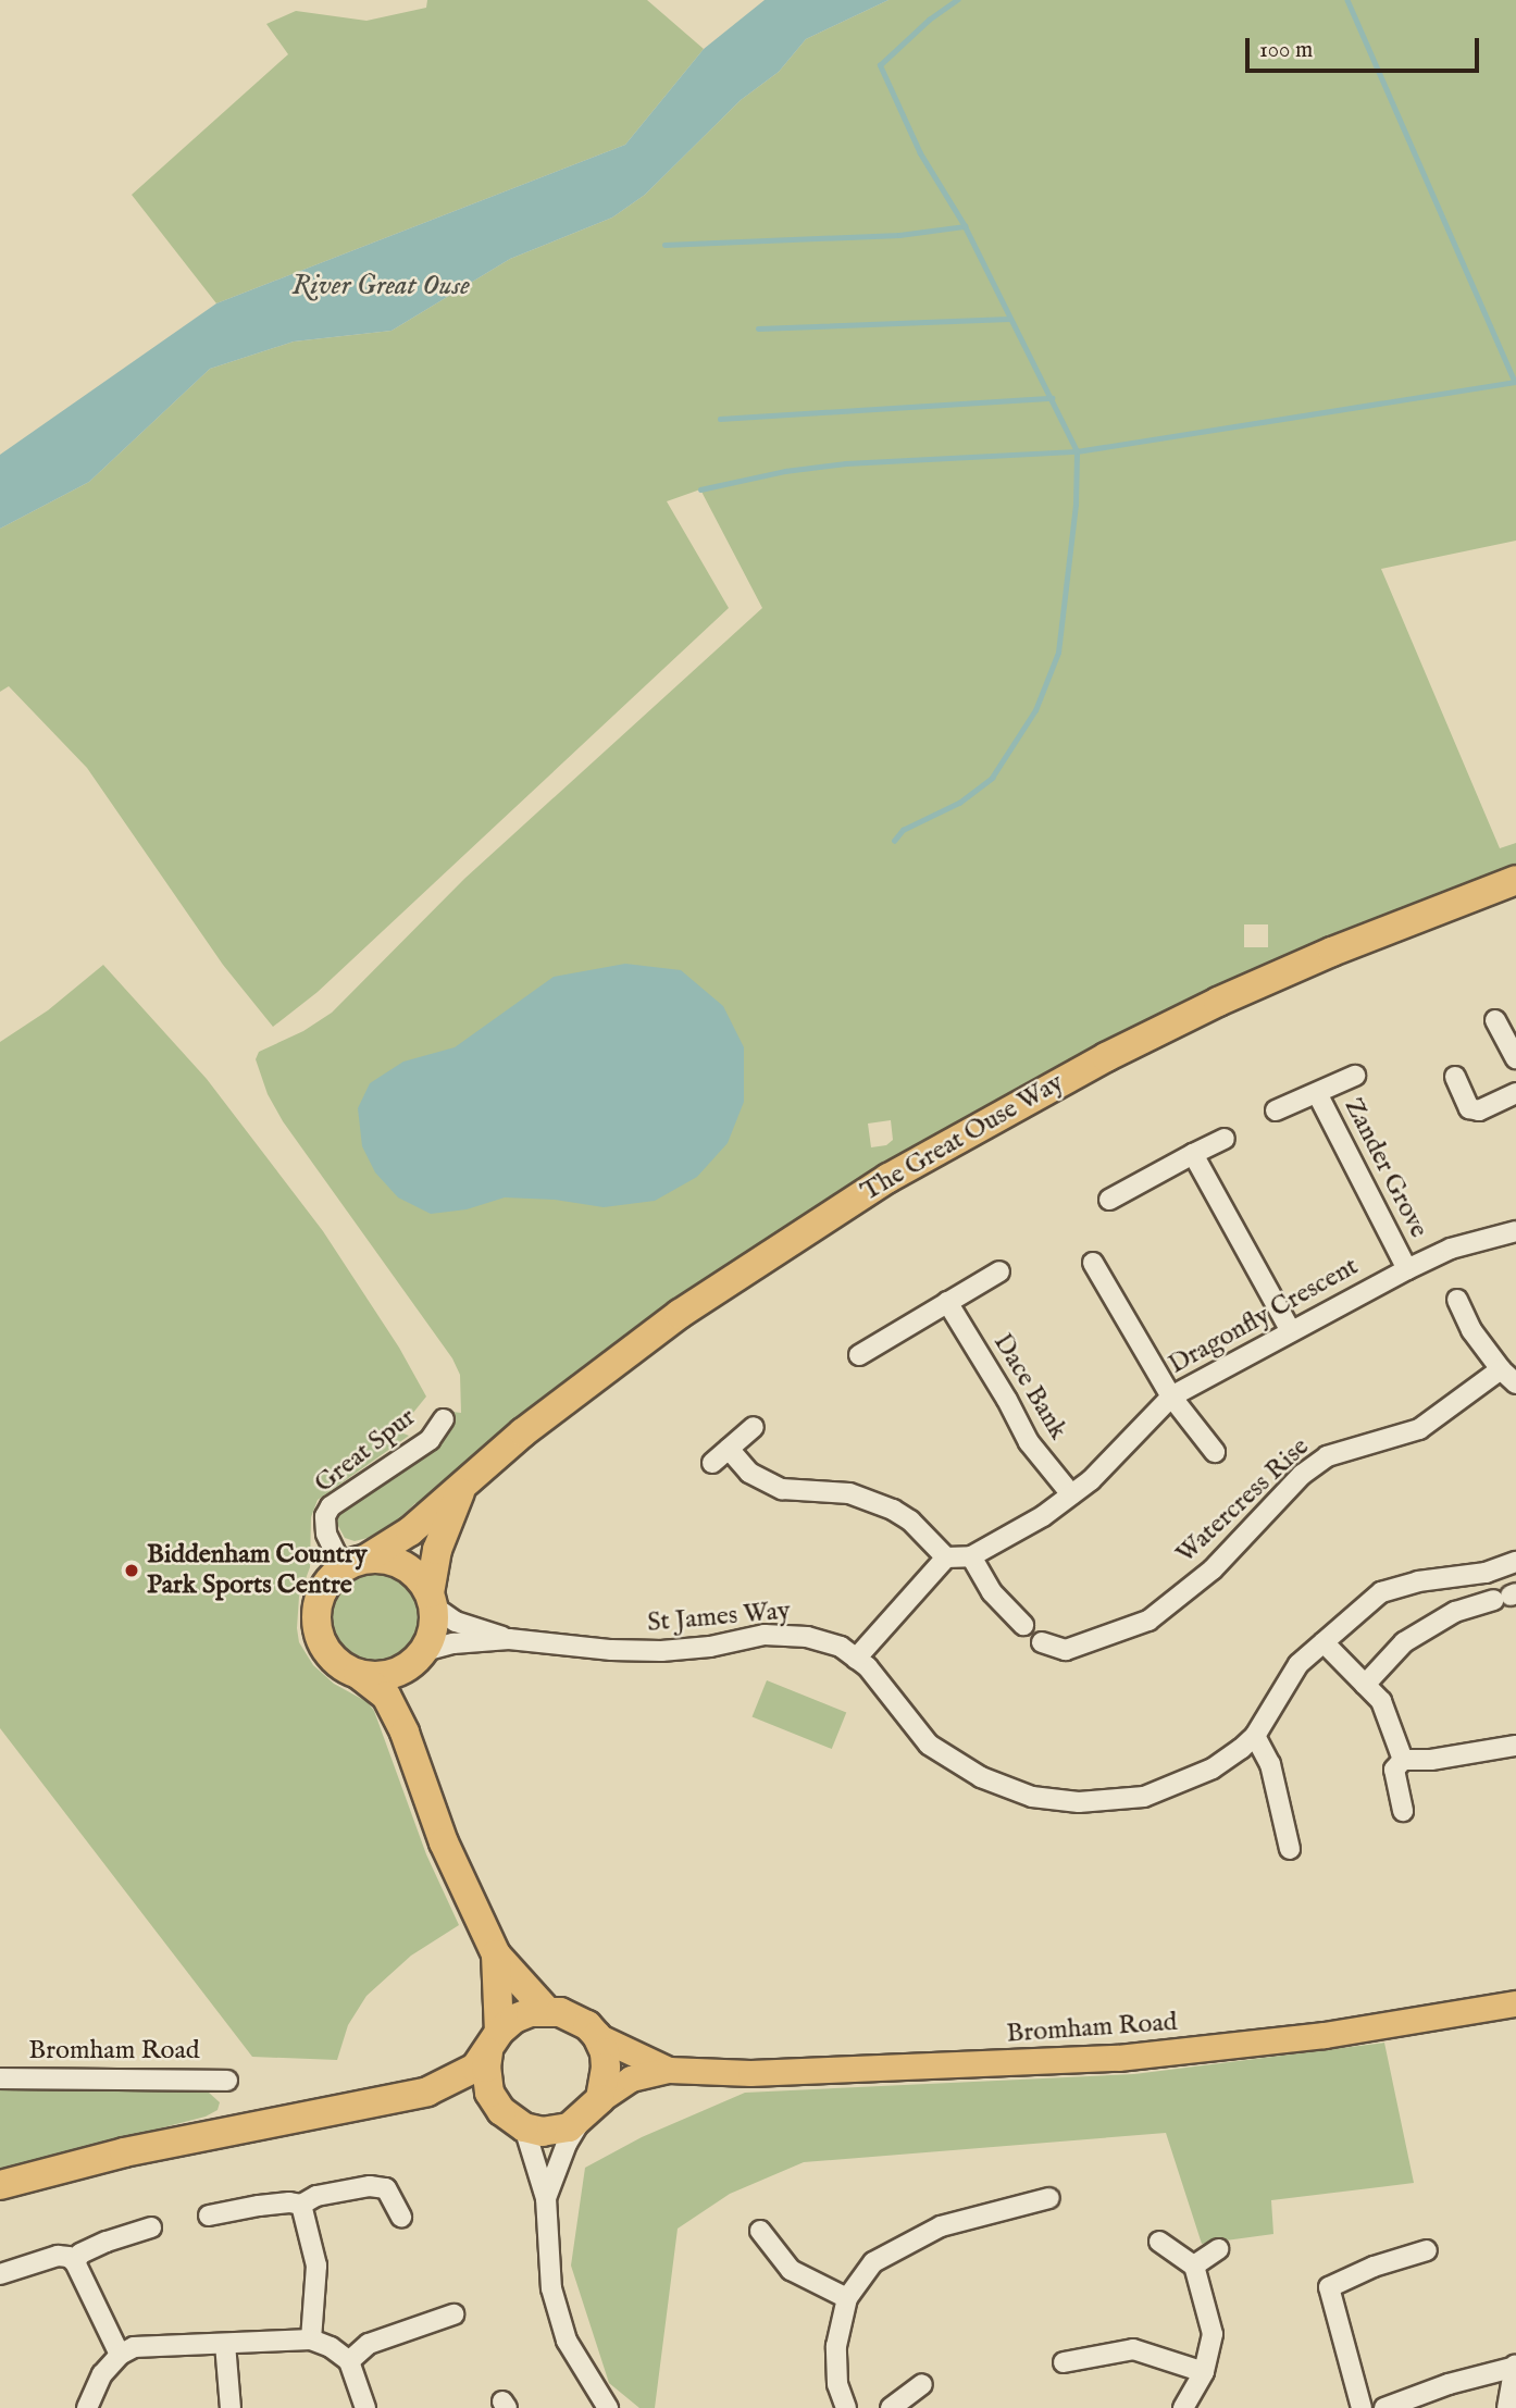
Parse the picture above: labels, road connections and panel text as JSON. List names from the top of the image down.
{
  "streets": {
    "highway": ["The Great Ouse Way"],
    "main road": ["Bromham Road"],
    "street": [
      "Zander Grove",
      "Dragonfly Crescent",
      "Dace Bank",
      "Great Spur",
      "Watercress Rise",
      "St James Way"
    ]
  },
  "crossings": [
    ["The Great Ouse Way", "Great Spur"],
    ["Zander Grove", "Dragonfly Crescent"],
    ["Dragonfly Crescent", "Dace Bank"]
  ],
  "water": ["River Great Ouse"],
  "places": ["Biddenham Country Park Sports Centre"],
  "scale_bar": "100 m"
}
